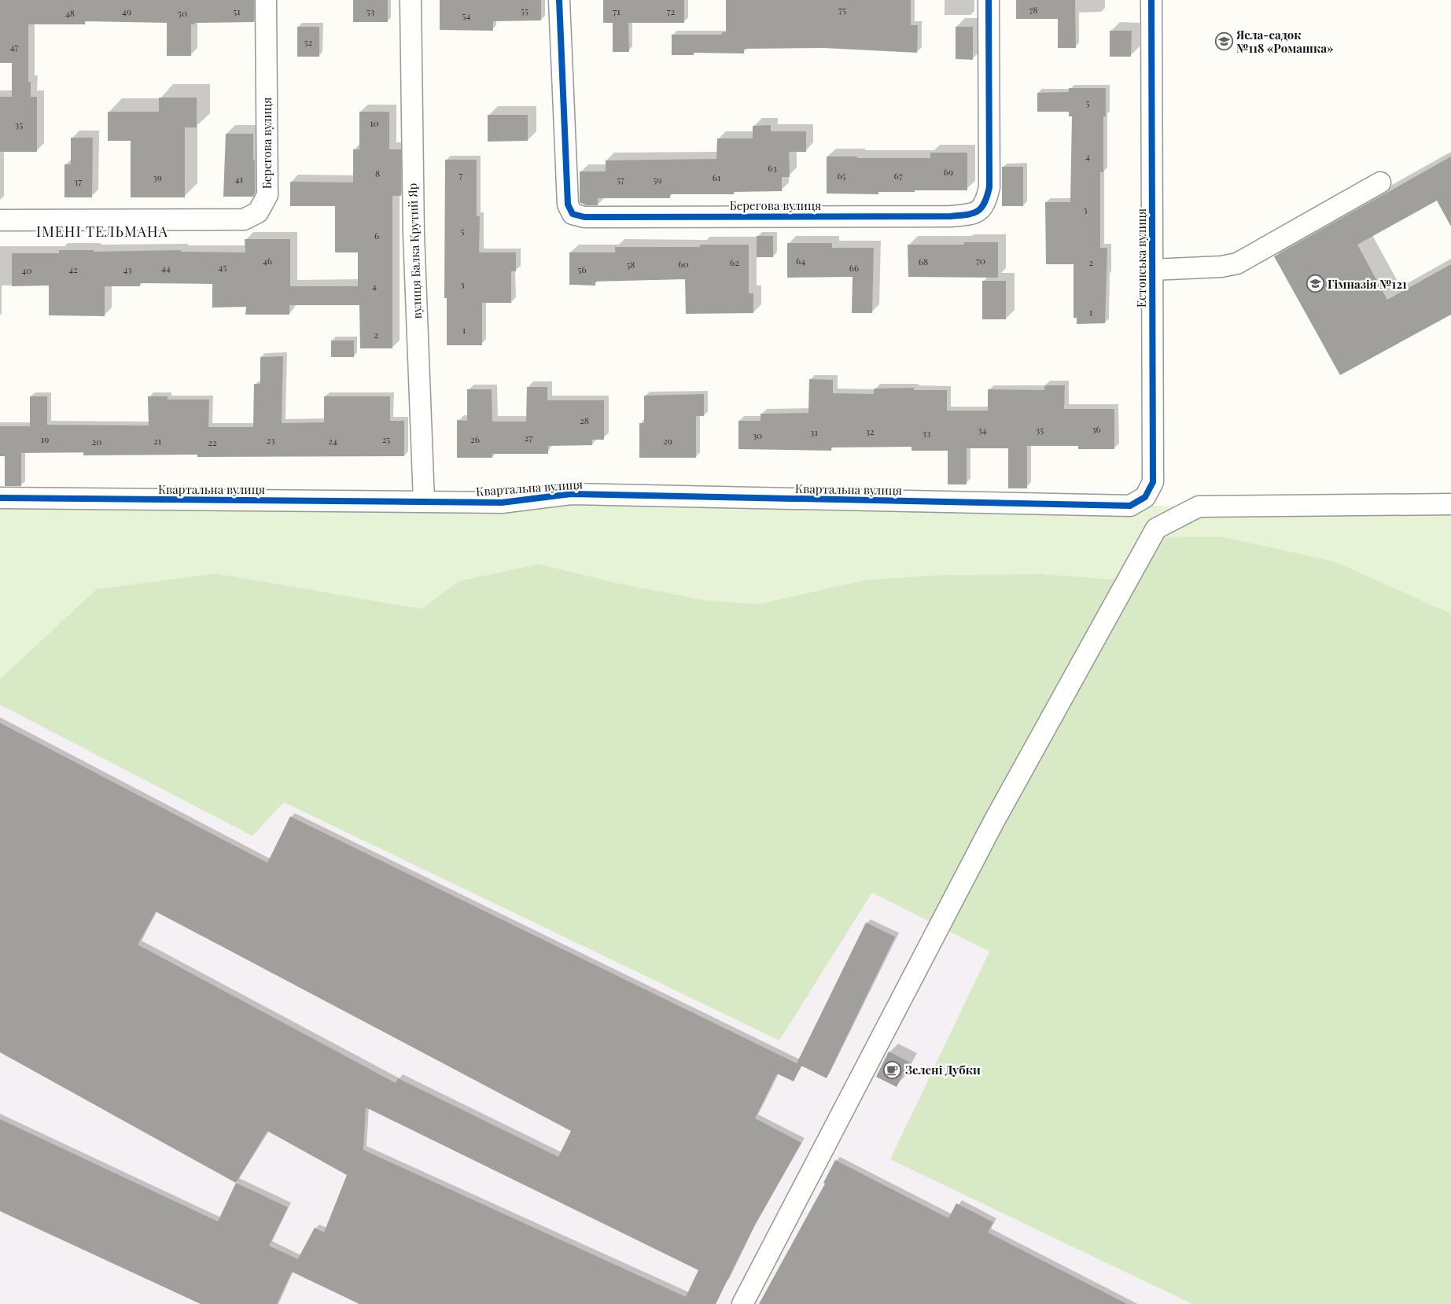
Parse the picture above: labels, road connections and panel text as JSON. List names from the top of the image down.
{
  "streets": {
    "street": [
      "Берегова вулиця",
      "вулиця Балка Крутий Яр",
      "Естонська вулиця",
      "Квартальна вулиця"
    ]
  },
  "crossings": [
    ["вулиця Балка Крутий Яр", "Квартальна вулиця"],
    ["Естонська вулиця", "Квартальна вулиця"]
  ],
  "districts": ["ІМЕНІ ТЕЛЬМАНА"],
  "places": {
    "school or university": ["Ясла-садок №118 «Ромашка»", "Гімназія №121"],
    "cafe": ["Зелені Дубки"]
  },
  "house_numbers": [
    "75",
    "78",
    "55",
    "49",
    "51",
    "53",
    "71",
    "72",
    "48",
    "50",
    "54",
    "52",
    "47",
    "5",
    "10",
    "35",
    "4",
    "63",
    "69",
    "8",
    "7",
    "65",
    "67",
    "39",
    "61",
    "41",
    "57",
    "59",
    "37",
    "3",
    "5",
    "6",
    "46",
    "64",
    "70",
    "68",
    "62",
    "2",
    "60",
    "58",
    "45",
    "44",
    "66",
    "42",
    "43",
    "56",
    "40",
    "3",
    "4",
    "1",
    "1",
    "2",
    "28",
    "36",
    "34",
    "35",
    "32",
    "31",
    "33",
    "30",
    "27",
    "19",
    "25",
    "26",
    "23",
    "21",
    "24",
    "29",
    "20",
    "22"
  ]
}
